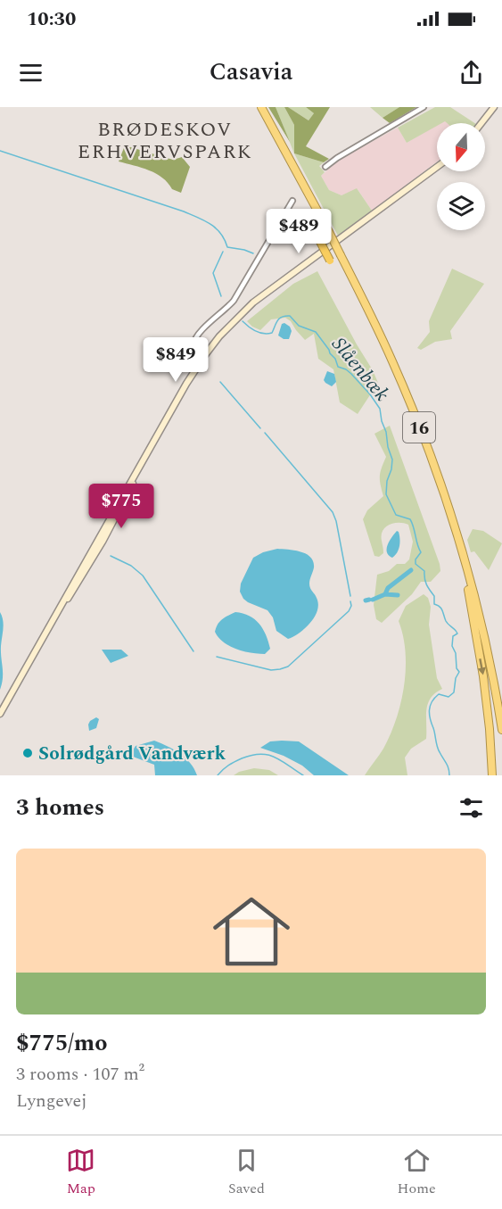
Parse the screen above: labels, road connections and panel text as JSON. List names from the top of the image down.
{
  "streets": {
    "highway": ["16"]
  },
  "districts": ["BRØDESKOV ERHVERVSPARK"],
  "water": ["Slåenbæk"],
  "places": ["Solrødgård Vandværk"],
  "north": "bottom",
  "page": {
    "status": "10:30",
    "header": "Casavia",
    "price": ["$489", "$849", "$775"],
    "heading": "3 homes",
    "list": [
      {
        "name": "$775/mo",
        "note": "3 rooms · 107 m² · Lyngevej"
      }
    ],
    "tabs": ["Map", "Saved", "Home"]
  }
}
